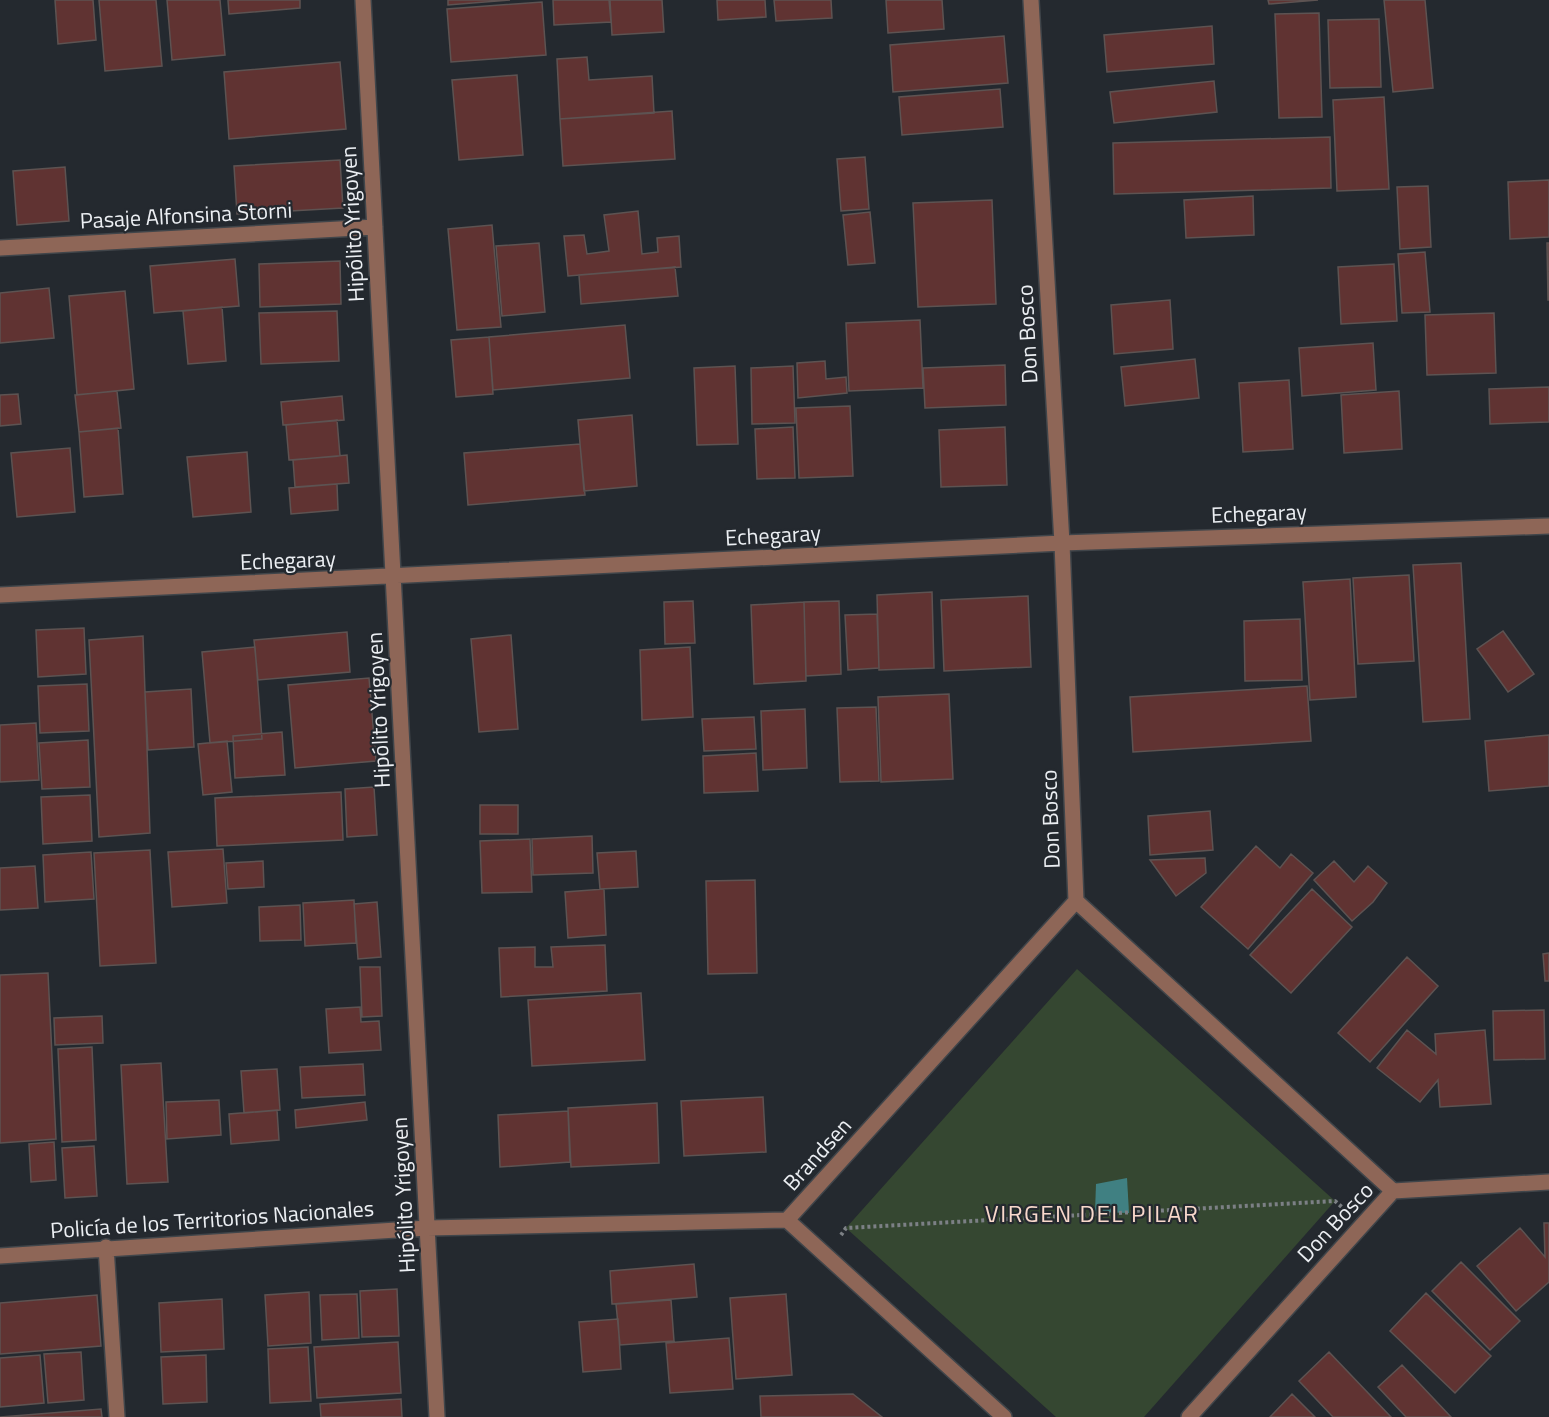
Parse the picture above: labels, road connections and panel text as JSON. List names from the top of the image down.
{
  "streets": {
    "street": [
      "Pasaje Alfonsina Storni",
      "Hipólito Yrigoyen",
      "Don Bosco",
      "Echegaray",
      "Brandsen",
      "Policía de los Territorios Nacionales"
    ]
  },
  "crossings": [
    ["Pasaje Alfonsina Storni", "Hipólito Yrigoyen"],
    ["Hipólito Yrigoyen", "Echegaray"],
    ["Hipólito Yrigoyen", "Policía de los Territorios Nacionales"],
    ["Don Bosco", "Echegaray"],
    ["Don Bosco", "Brandsen"],
    ["Brandsen", "Policía de los Territorios Nacionales"]
  ],
  "districts": ["VIRGEN DEL PILAR"]
}
